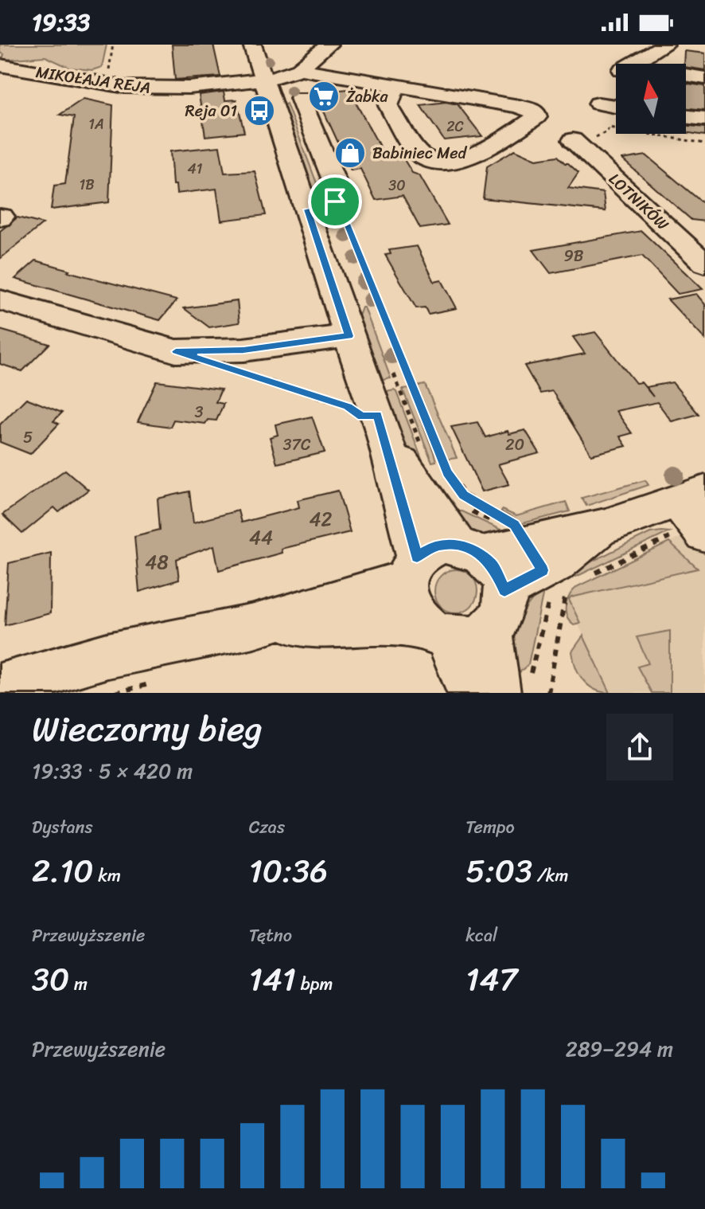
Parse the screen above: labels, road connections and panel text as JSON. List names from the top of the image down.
{
  "streets": {
    "street": ["MIKOŁAJA REJA", "LOTNIKÓW"]
  },
  "places": {
    "supermarket": ["Żabka"],
    "bus stop": ["Reja 01"],
    "shop": ["Babiniec Med"]
  },
  "house_numbers": [
    "1A",
    "2C",
    "41",
    "1B",
    "30",
    "9B",
    "3",
    "5",
    "37C",
    "20",
    "42",
    "44",
    "48"
  ],
  "north": "top",
  "page": {
    "status": "19:33",
    "heading": ["Wieczorny bieg", "19:33 · 5 × 420 m"],
    "stats": [
      ["Dystans", "2.10 km"],
      ["Czas", "10:36"],
      ["Tempo", "5:03 /km"],
      ["Przewyższenie", "30 m"],
      ["Tętno", "141 bpm"],
      ["kcal", "147"]
    ],
    "chart": ["Przewyższenie", "289–294 m"]
  }
}
